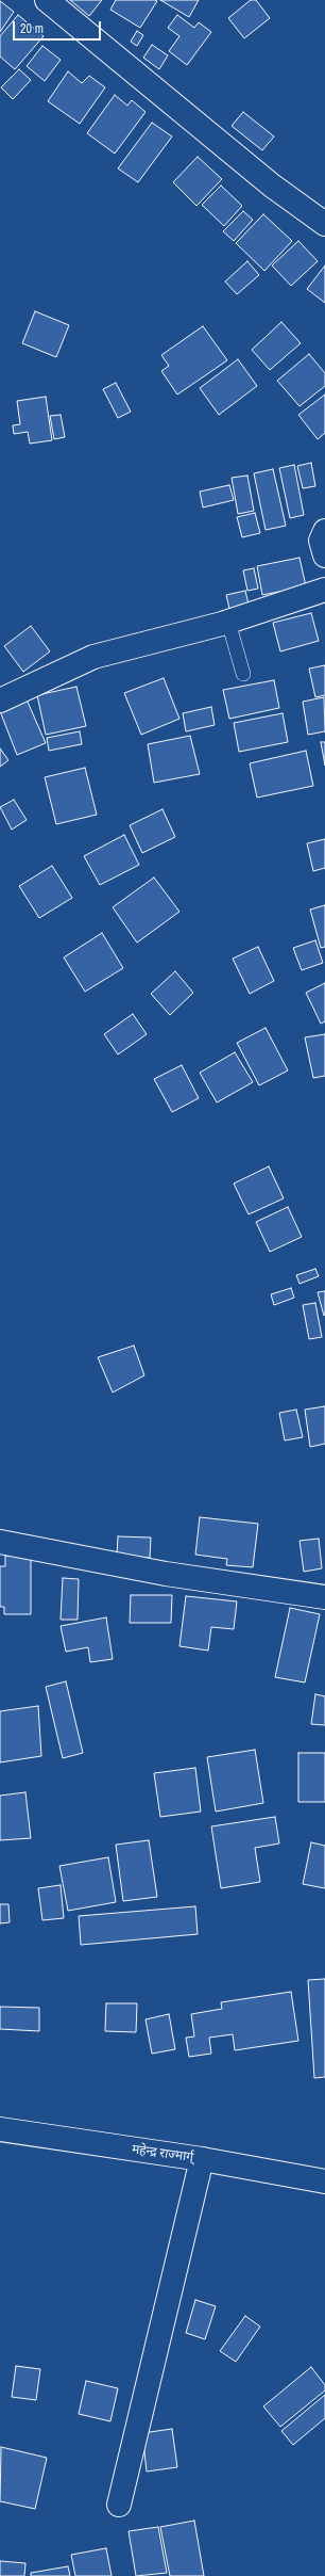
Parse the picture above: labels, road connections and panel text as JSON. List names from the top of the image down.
{
  "streets": {
    "main road": ["महेन्द्र राज्मार्ग्"]
  },
  "scale_bar": "20 m"
}
